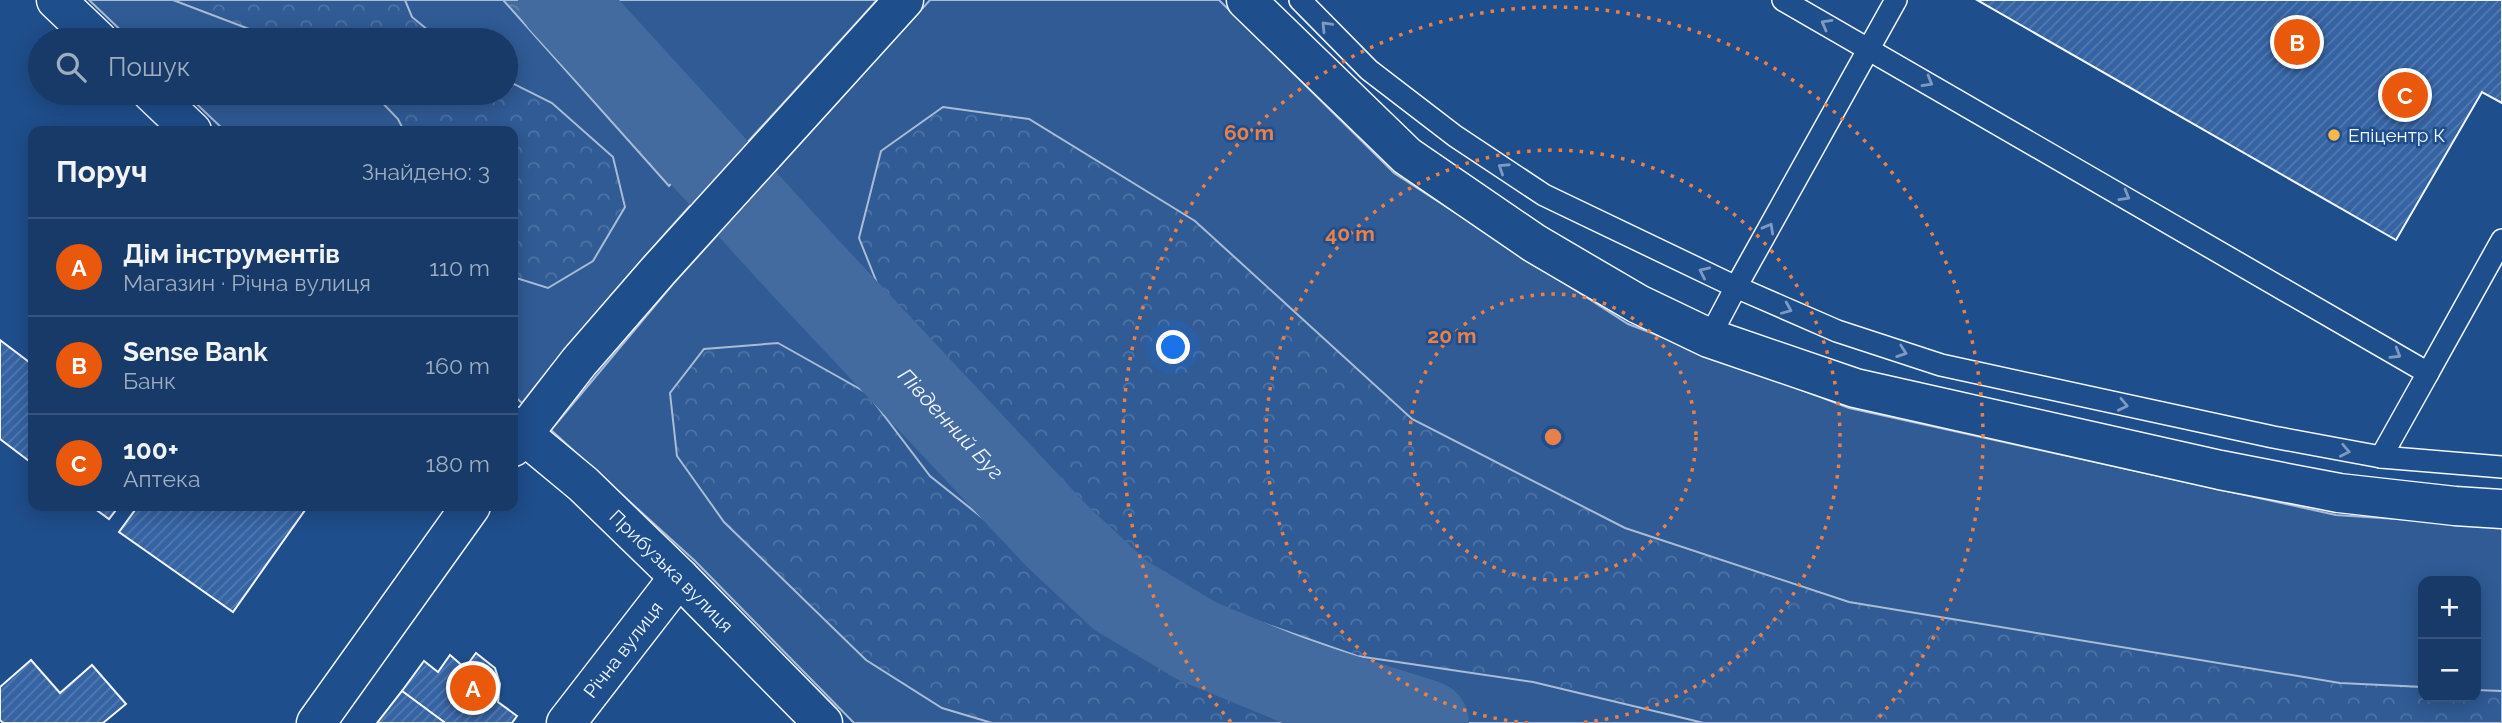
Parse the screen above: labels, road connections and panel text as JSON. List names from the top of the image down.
{
  "streets": {
    "street": ["Прибузька вулиця", "Річна вулиця"]
  },
  "crossings": [
    ["Прибузька вулиця", "Річна вулиця"]
  ],
  "water": ["Південний Буг"],
  "places": ["Епіцентр К"],
  "page": {
    "pins": ["B", "C", "A"],
    "search": "Пошук",
    "heading": ["Поруч", "Знайдено: 3"],
    "list": [
      {
        "mark": "A",
        "name": "Дім інструментів",
        "note": "Магазин · Річна вулиця",
        "value": "110 m"
      },
      {
        "mark": "B",
        "name": "Sense Bank",
        "note": "Банк",
        "value": "160 m"
      },
      {
        "mark": "C",
        "name": "100+",
        "note": "Аптека",
        "value": "180 m"
      }
    ],
    "map_buttons": ["+", "−"]
  },
  "rings": ["60 m", "40 m", "20 m"]
}
